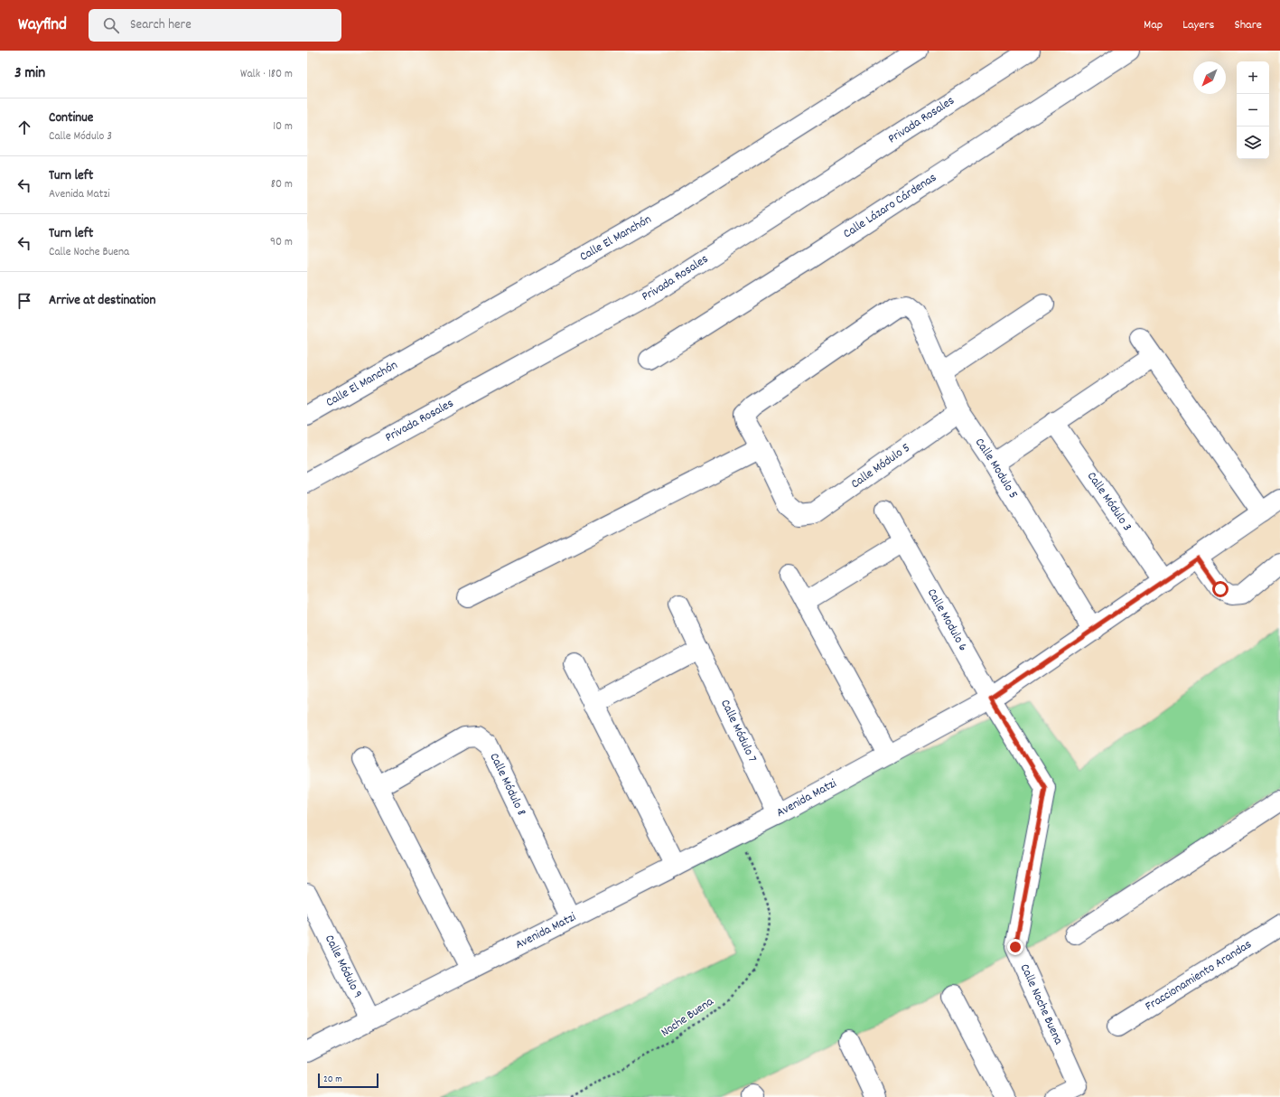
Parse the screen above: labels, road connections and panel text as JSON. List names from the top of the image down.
{
  "streets": {
    "street": [
      "Privada Rosales",
      "Calle Lázaro Cárdenas",
      "Calle El Manchón",
      "Calle Módulo 5",
      "Calle Modulo 5",
      "Calle Módulo 3",
      "Calle Modulo 6",
      "Calle Módulo 7",
      "Calle Módulo 8",
      "Avenida Matzi",
      "Calle Módulo 9",
      "Fraccionamiento Arandas",
      "Calle Noche Buena"
    ],
    "path": ["Noche Buena"]
  },
  "crossings": [
    ["Calle Módulo 5", "Calle Modulo 5"],
    ["Calle Modulo 5", "Avenida Matzi"],
    ["Calle Módulo 3", "Avenida Matzi"],
    ["Calle Modulo 6", "Avenida Matzi"],
    ["Calle Modulo 6", "Calle Noche Buena"],
    ["Calle Módulo 7", "Avenida Matzi"],
    ["Calle Módulo 8", "Avenida Matzi"],
    ["Avenida Matzi", "Calle Módulo 9"],
    ["Avenida Matzi", "Calle Noche Buena"],
    ["Avenida Matzi", "Noche Buena"]
  ],
  "scale_bar": "20 m",
  "north": "bottom left",
  "page": {
    "header": "Wayfind",
    "search": "Search here",
    "nav": ["Map", "Layers", "Share"],
    "heading": ["3 min", "Walk · 180 m"],
    "map_buttons": ["+", "−"],
    "list": [
      ["Continue", "Calle Módulo 3", "10 m"],
      ["Turn left", "Avenida Matzi", "80 m"],
      ["Turn left", "Calle Noche Buena", "90 m"],
      "Arrive at destination"
    ],
    "scale": "20 m"
  }
}
